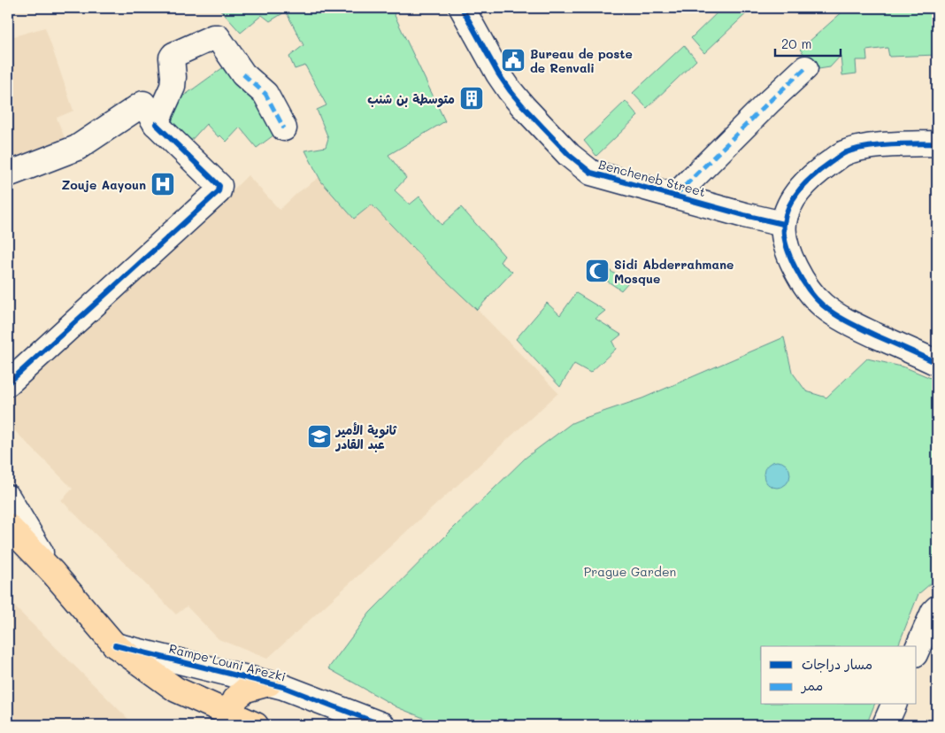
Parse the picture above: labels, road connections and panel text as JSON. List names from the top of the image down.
{
  "streets": {
    "street": ["Bencheneb Street", "Rampe Louni Arezki"]
  },
  "parks": ["Prague Garden"],
  "places": {
    "public building": ["Bureau de poste de Renvali"],
    "building": ["متوسطة بن شنب"],
    "hospital": ["Zouje Aayoun"],
    "mosque": ["Sidi Abderrahmane Mosque"],
    "school or university": ["ثانوية الأمير عبد القادر"]
  },
  "legend": ["مسار دراجات", "ممر"],
  "scale_bar": "20 m"
}
